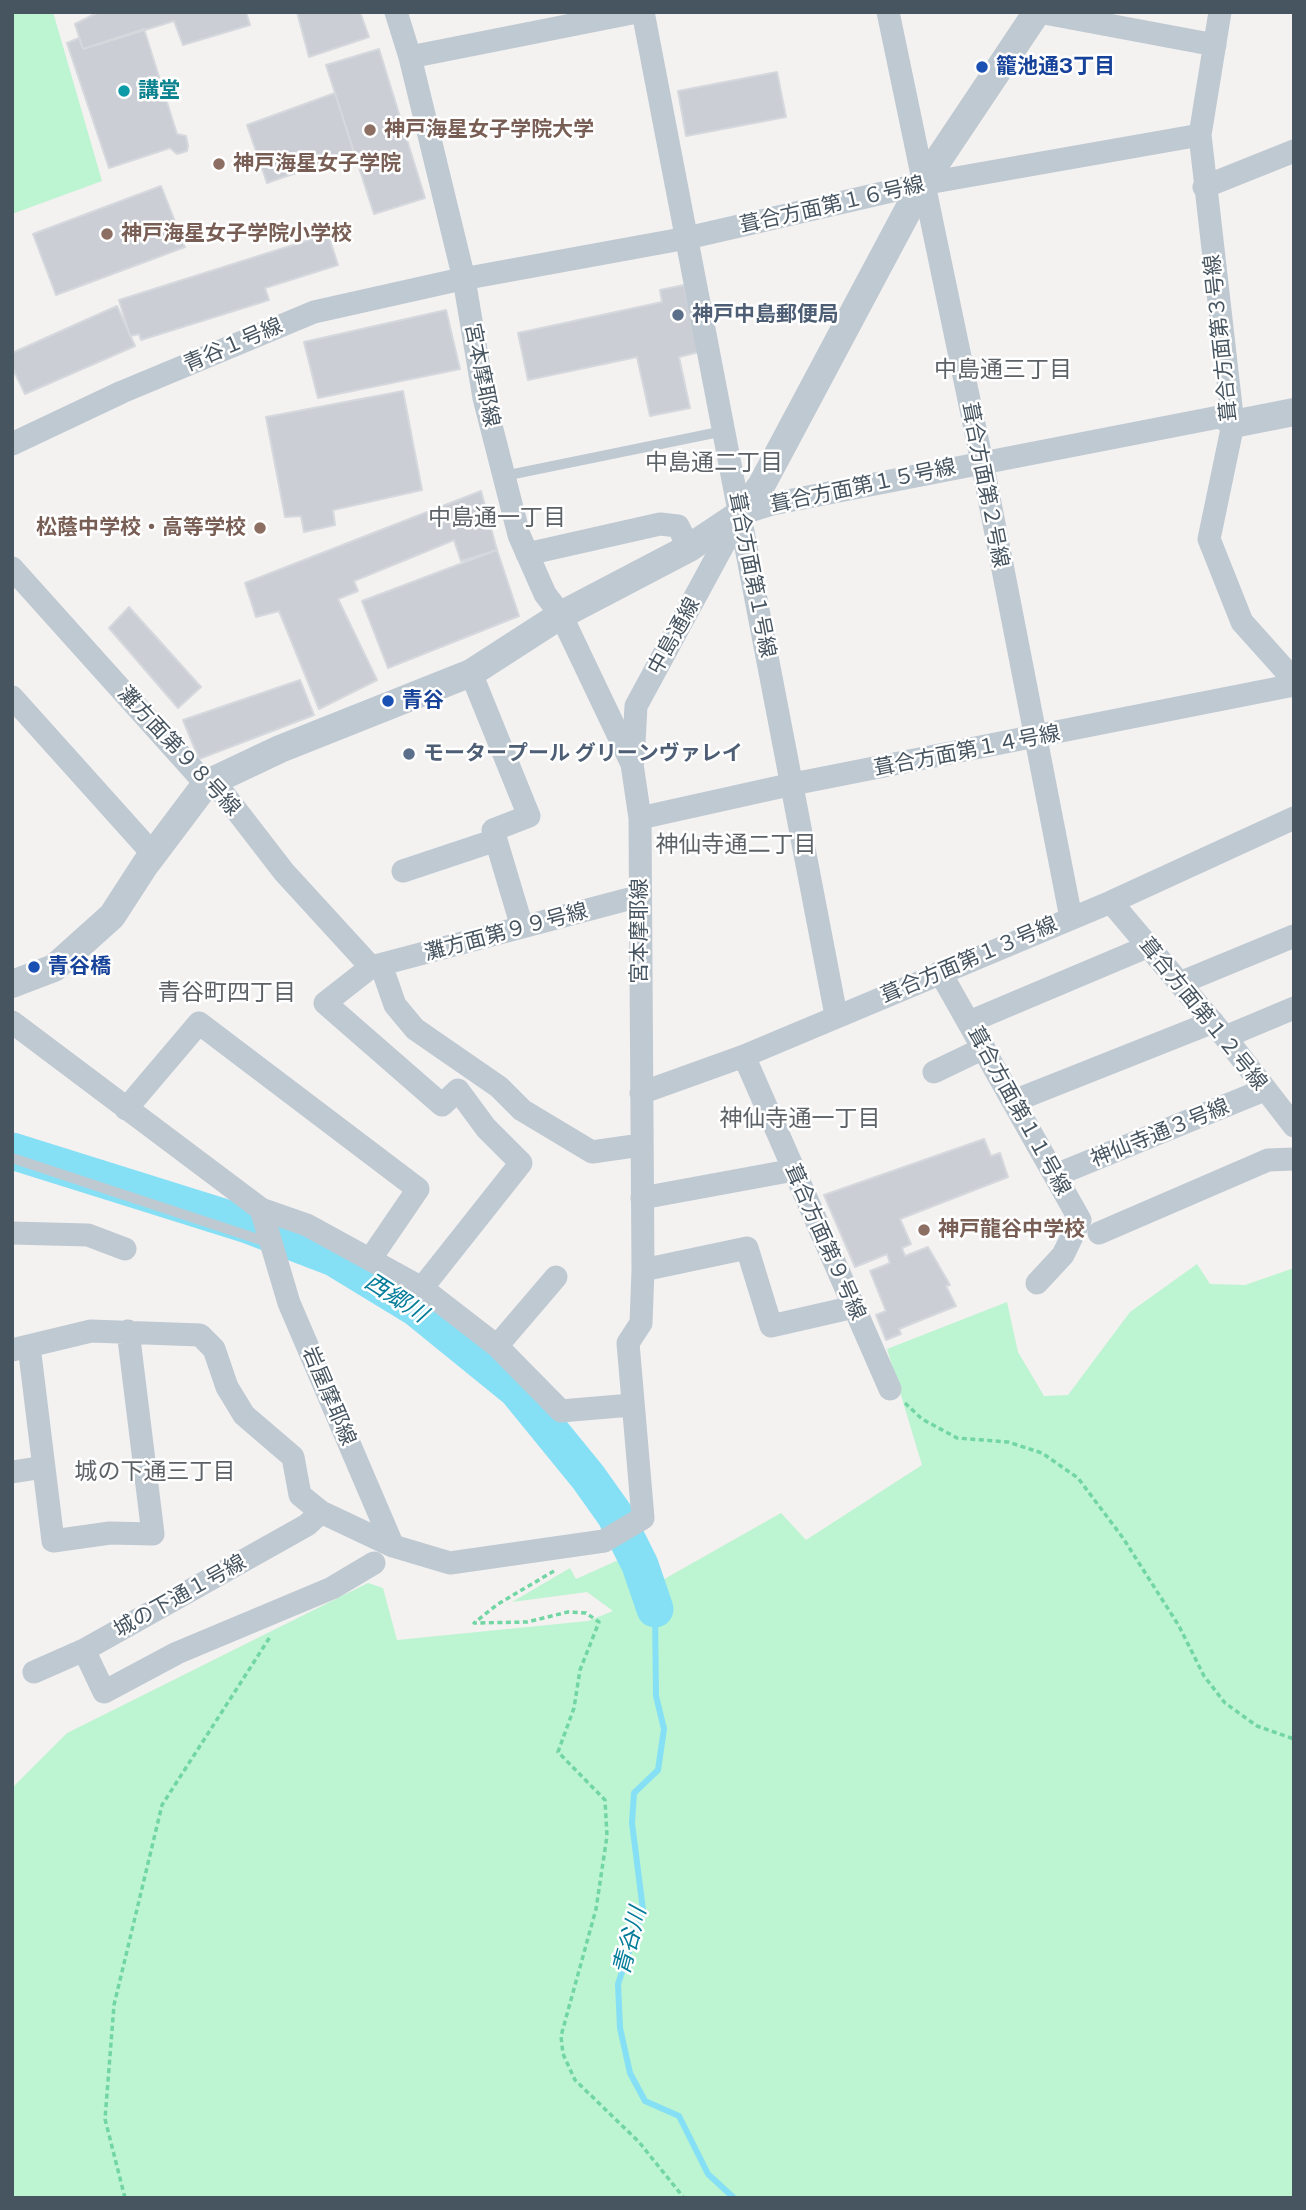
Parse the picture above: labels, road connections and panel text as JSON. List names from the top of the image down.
{
  "streets": {
    "street": [
      "葺合方面第１６号線",
      "葺合方面第３号線",
      "青谷１号線",
      "宮本摩耶線",
      "葺合方面第２号線",
      "葺合方面第１５号線",
      "葺合方面第１号線",
      "中島通線",
      "灘方面第９８号線",
      "葺合方面第１４号線",
      "灘方面第９９号線",
      "葺合方面第１３号線",
      "葺合方面第１２号線",
      "葺合方面第１１号線",
      "神仙寺通３号線",
      "葺合方面第９号線",
      "岩屋摩耶線",
      "城の下通１号線"
    ]
  },
  "crossings": [
    ["葺合方面第１６号線", "葺合方面第３号線"],
    ["葺合方面第１６号線", "青谷１号線"],
    ["葺合方面第１６号線", "宮本摩耶線"],
    ["葺合方面第１６号線", "葺合方面第２号線"],
    ["葺合方面第１６号線", "葺合方面第１号線"],
    ["葺合方面第３号線", "葺合方面第１５号線"],
    ["葺合方面第３号線", "葺合方面第１４号線"],
    ["青谷１号線", "宮本摩耶線"],
    ["宮本摩耶線", "中島通線"],
    ["宮本摩耶線", "灘方面第９８号線"],
    ["宮本摩耶線", "葺合方面第１４号線"],
    ["宮本摩耶線", "灘方面第９９号線"],
    ["宮本摩耶線", "葺合方面第１３号線"],
    ["宮本摩耶線", "岩屋摩耶線"],
    ["葺合方面第２号線", "葺合方面第１５号線"],
    ["葺合方面第２号線", "葺合方面第１４号線"],
    ["葺合方面第２号線", "葺合方面第１３号線"],
    ["葺合方面第１５号線", "葺合方面第１号線"],
    ["葺合方面第１５号線", "中島通線"],
    ["葺合方面第１号線", "中島通線"],
    ["葺合方面第１号線", "葺合方面第１４号線"],
    ["葺合方面第１号線", "葺合方面第１３号線"],
    ["灘方面第９８号線", "灘方面第９９号線"],
    ["葺合方面第１３号線", "葺合方面第１２号線"],
    ["葺合方面第１３号線", "葺合方面第１１号線"],
    ["葺合方面第１３号線", "葺合方面第９号線"],
    ["葺合方面第１２号線", "神仙寺通３号線"],
    ["葺合方面第１１号線", "神仙寺通３号線"]
  ],
  "districts": [
    "中島通三丁目",
    "中島通二丁目",
    "中島通一丁目",
    "神仙寺通二丁目",
    "青谷町四丁目",
    "神仙寺通一丁目",
    "城の下通三丁目"
  ],
  "water": ["西郷川", "青谷川"],
  "places": [
    "籠池通3丁目",
    "講堂",
    "神戸海星女子学院大学",
    "神戸海星女子学院",
    "神戸海星女子学院小学校",
    "神戸中島郵便局",
    "松蔭中学校・高等学校",
    "青谷",
    "モータープール グリーンヴァレイ",
    "青谷橋",
    "神戸龍谷中学校"
  ]
}
